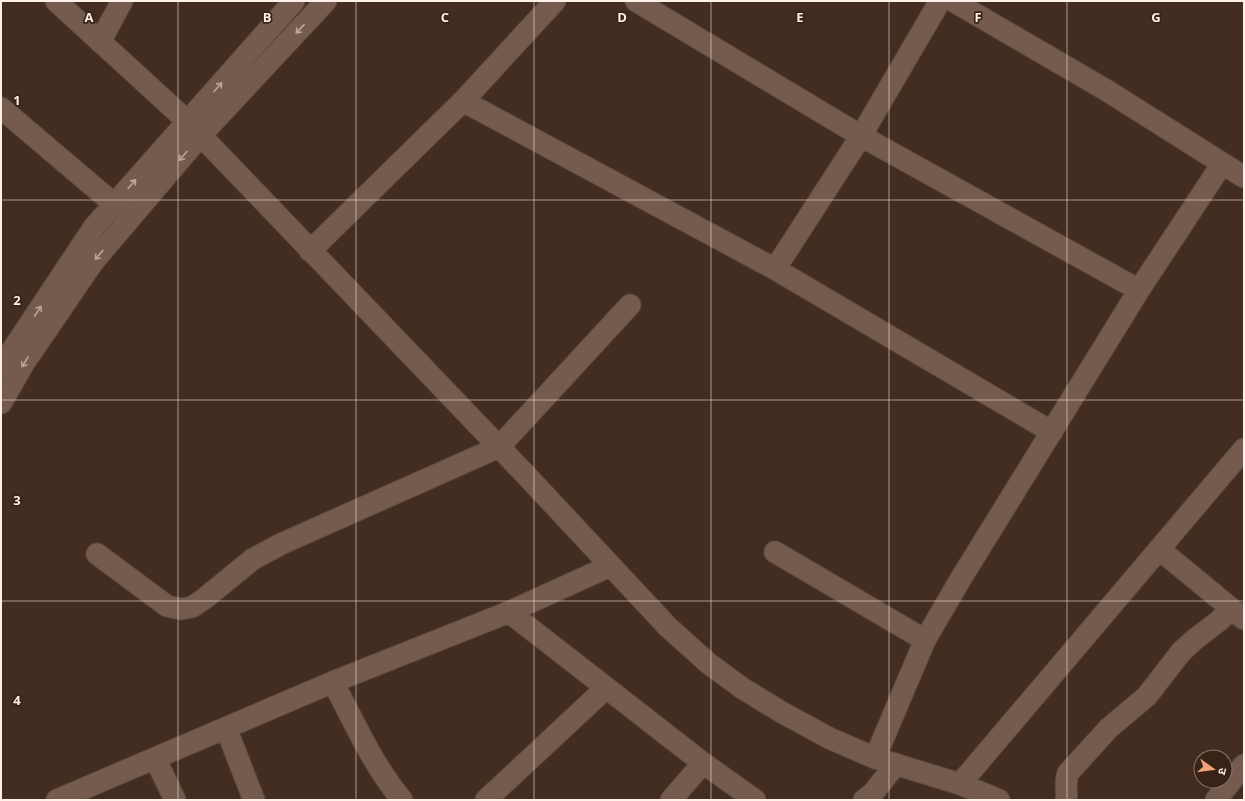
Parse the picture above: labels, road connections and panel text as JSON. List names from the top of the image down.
{
  "north": "right",
  "grid": {
    "columns": [
      "A",
      "B",
      "C",
      "D",
      "E",
      "F",
      "G"
    ],
    "rows": [
      "1",
      "2",
      "3",
      "4"
    ]
  }
}
